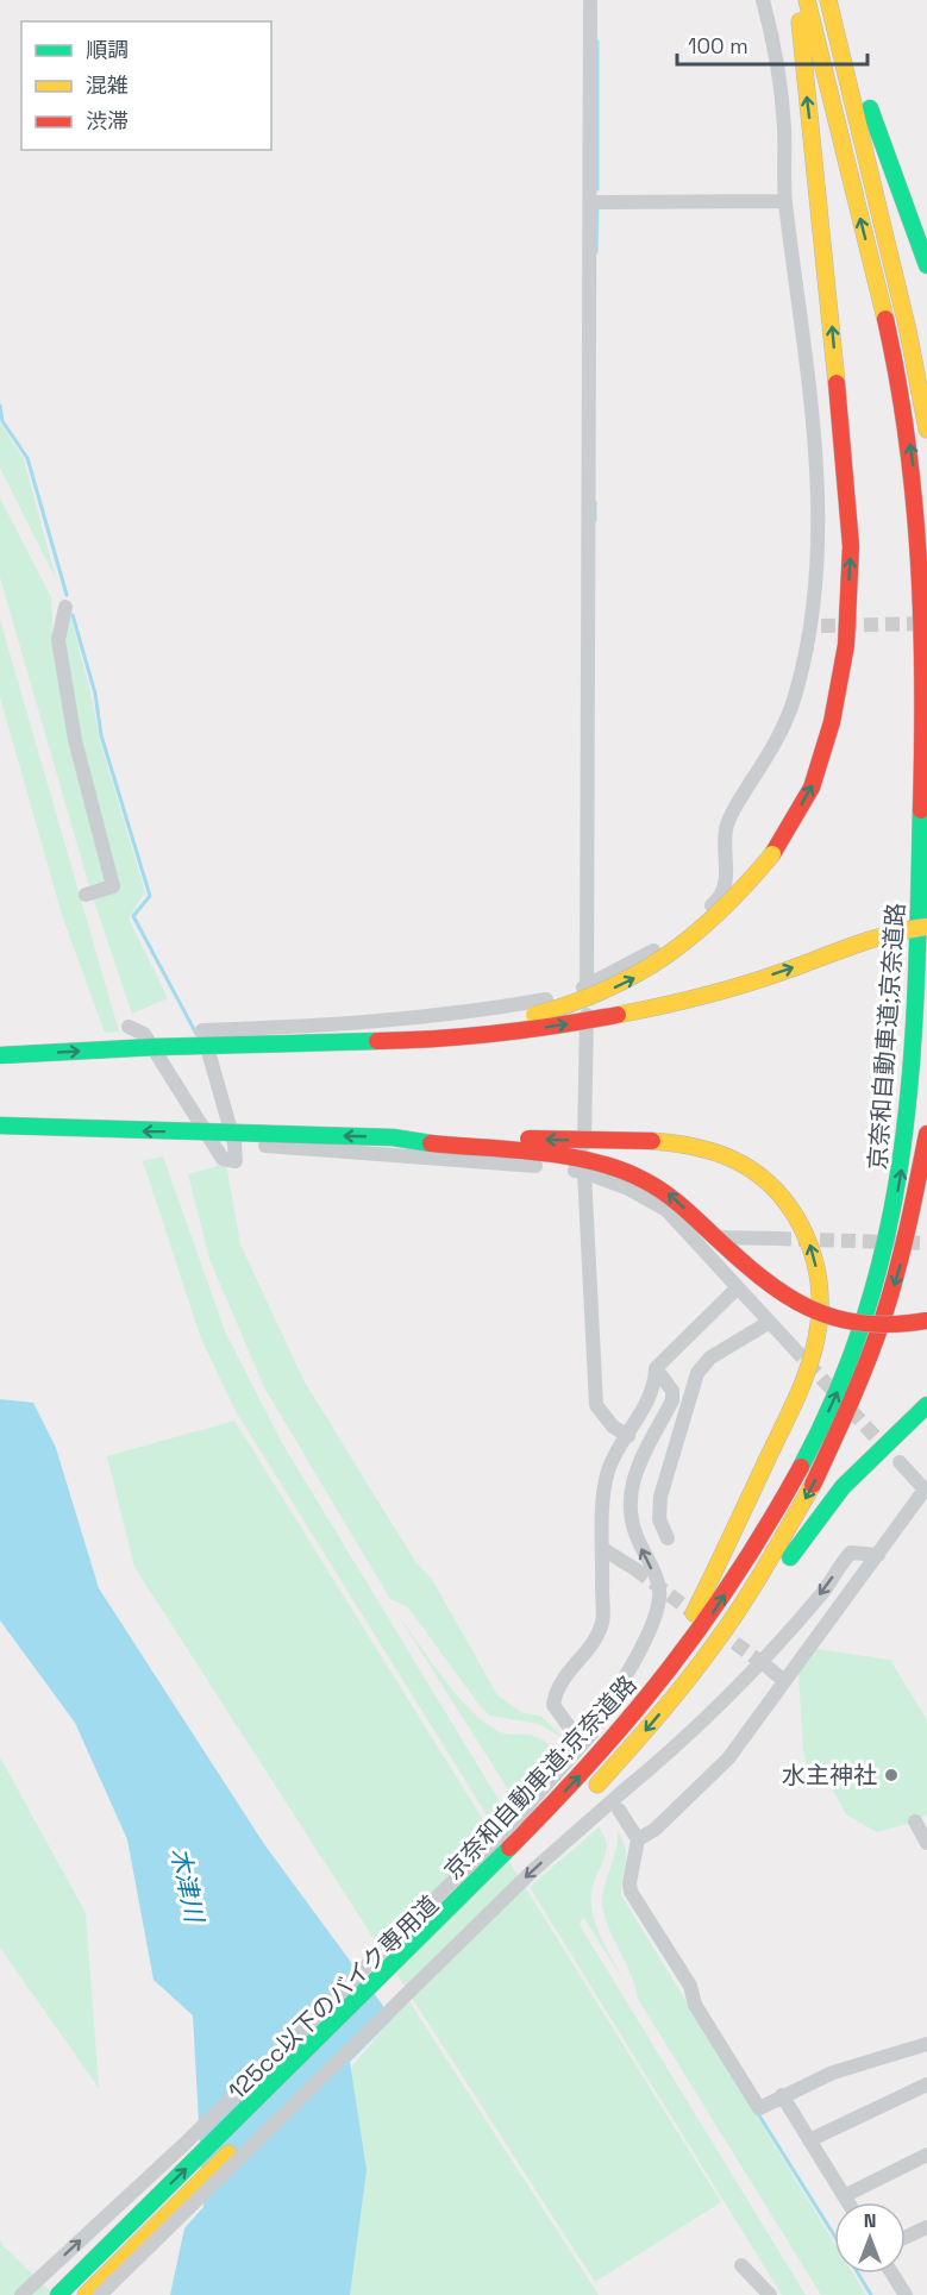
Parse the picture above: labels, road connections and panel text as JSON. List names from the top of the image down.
{
  "streets": {
    "highway": ["京奈和自動車道;京奈道路"],
    "street": ["125cc以下のバイク専用道"]
  },
  "water": ["木津川"],
  "places": ["水主神社"],
  "legend": ["順調", "混雑", "渋滞"],
  "scale_bar": "100 m",
  "north": "top"
}
